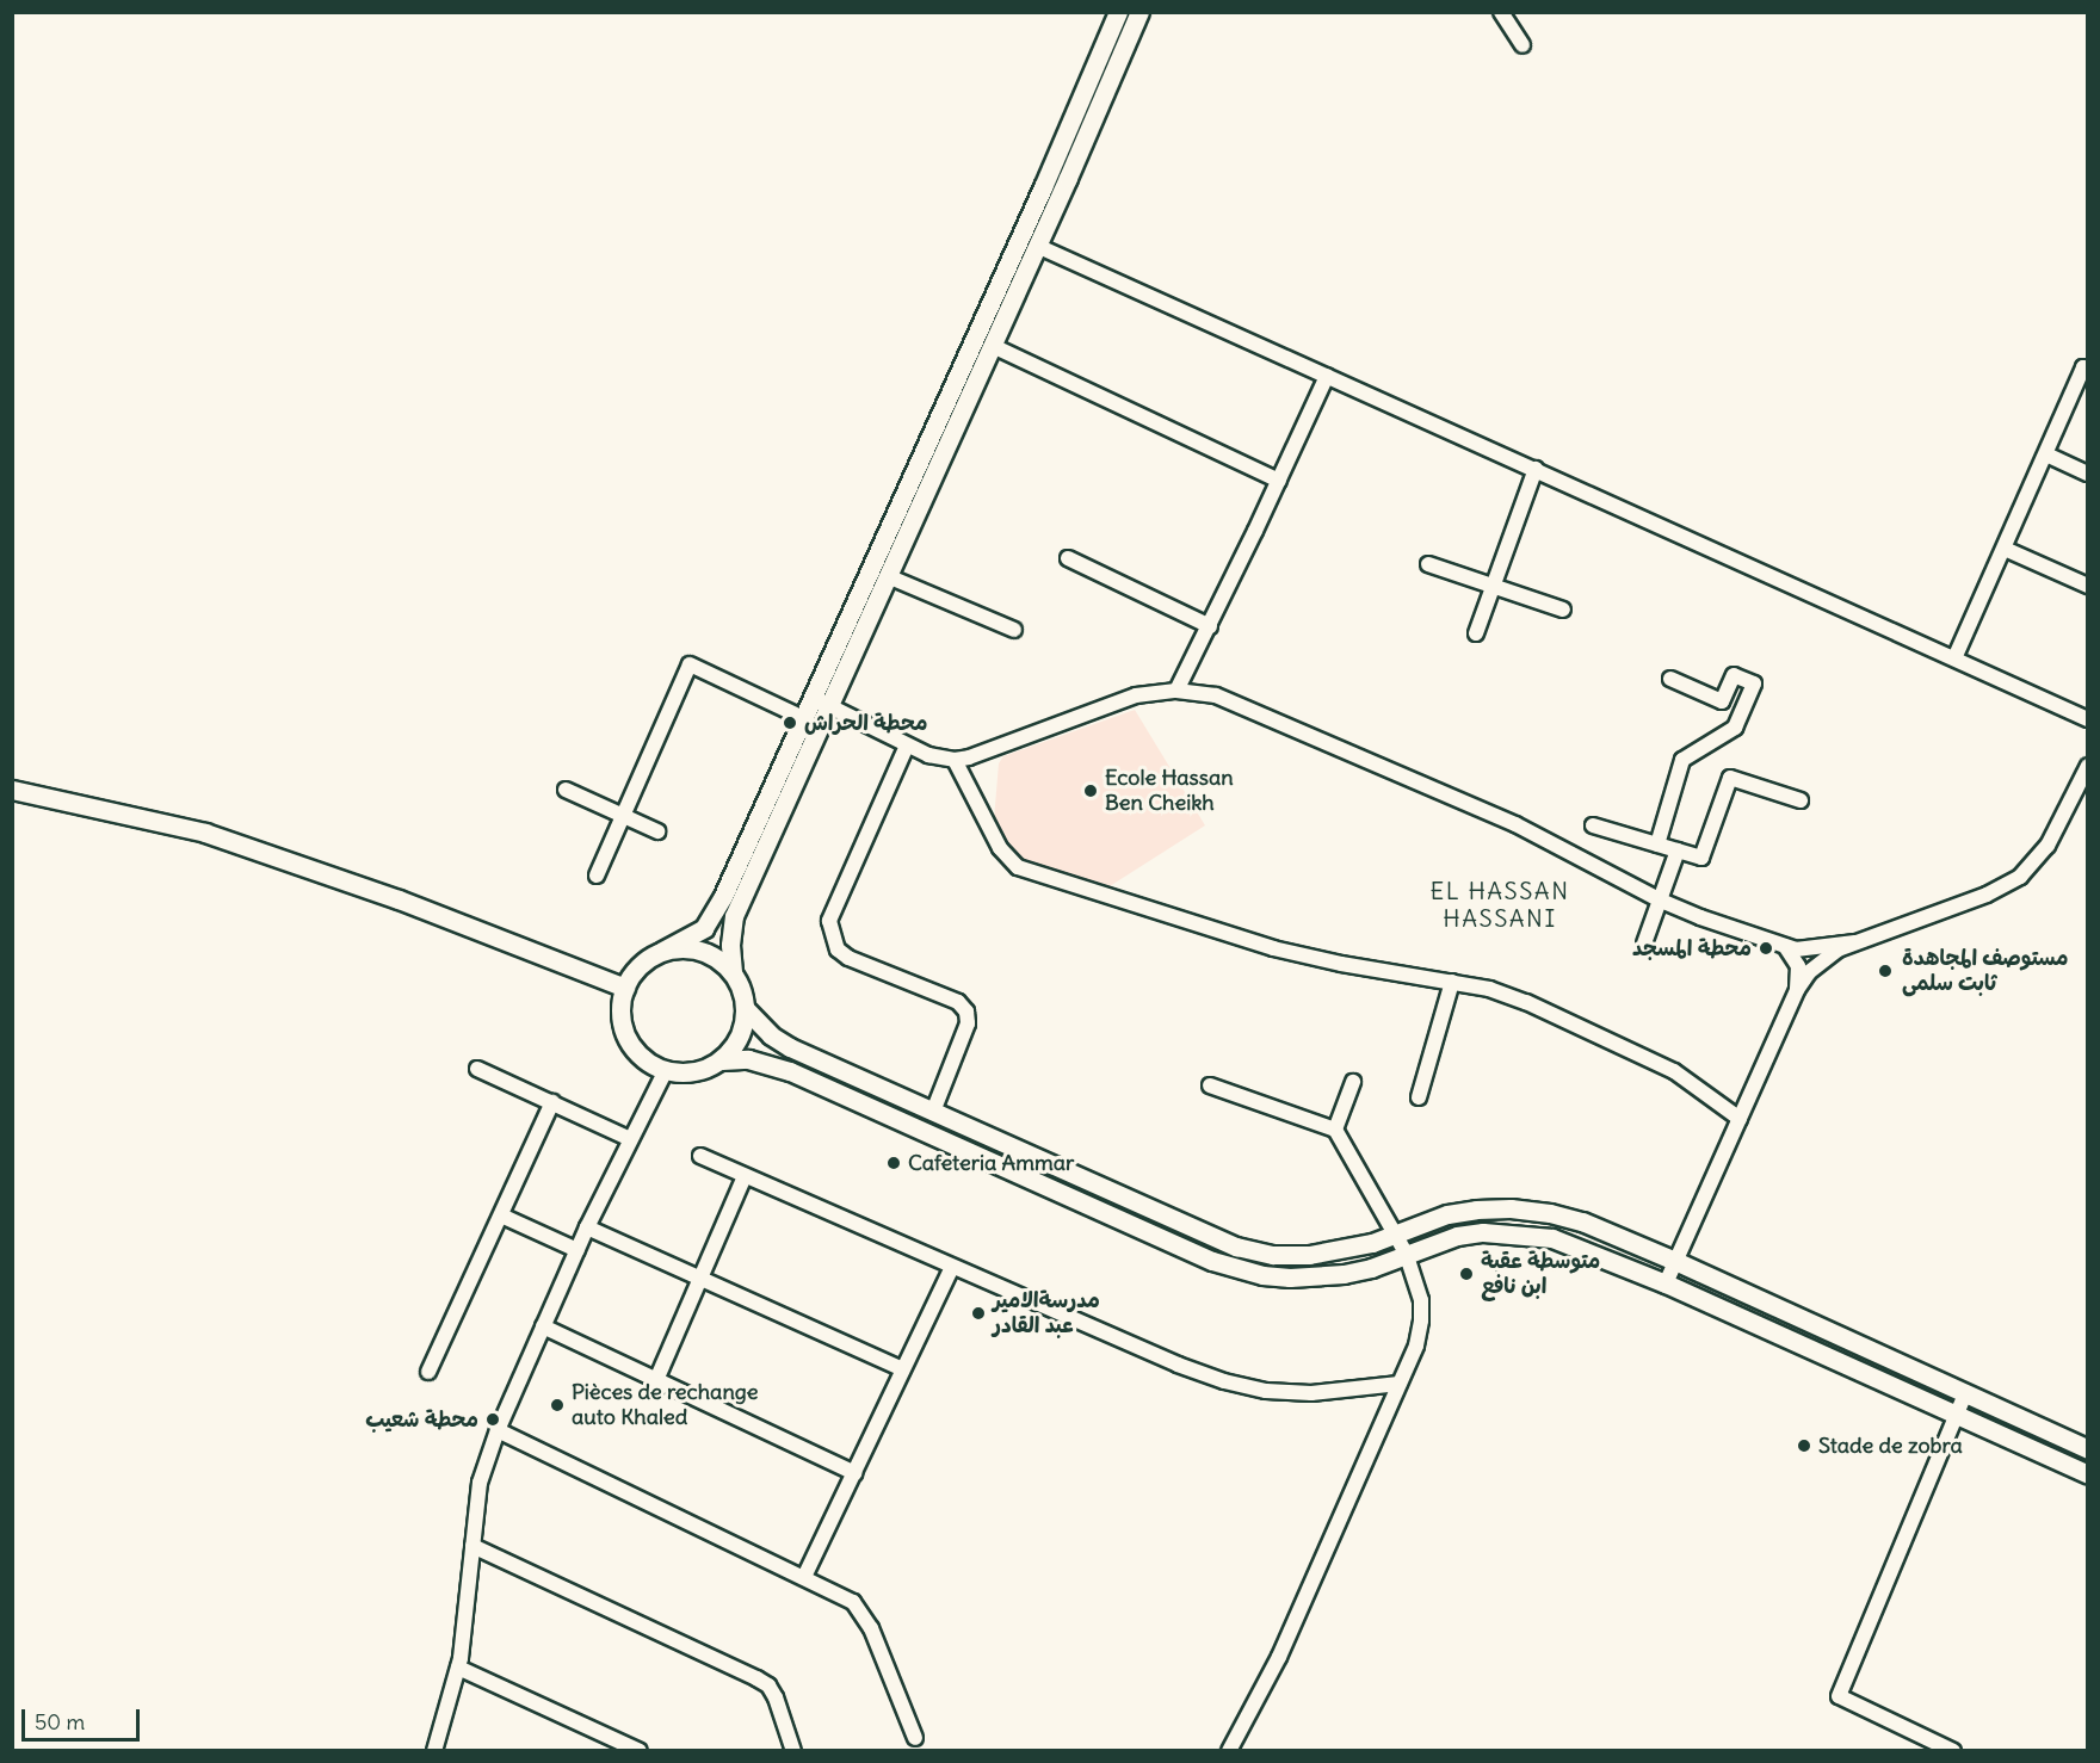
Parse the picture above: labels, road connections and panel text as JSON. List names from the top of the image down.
{
  "districts": ["EL HASSAN HASSANI"],
  "places": [
    "محطة الحراش",
    "Ecole Hassan Ben Cheikh",
    "محطة المسجد",
    "مستوصف المجاهدة ثابت سلمى",
    "Cafeteria Ammar",
    "متوسطة عقبة ابن نافع",
    "مدرسةالامير عبد القادر",
    "Pièces de rechange auto Khaled",
    "محطة شعيب",
    "Stade de zobra"
  ],
  "scale_bar": "50 m"
}
